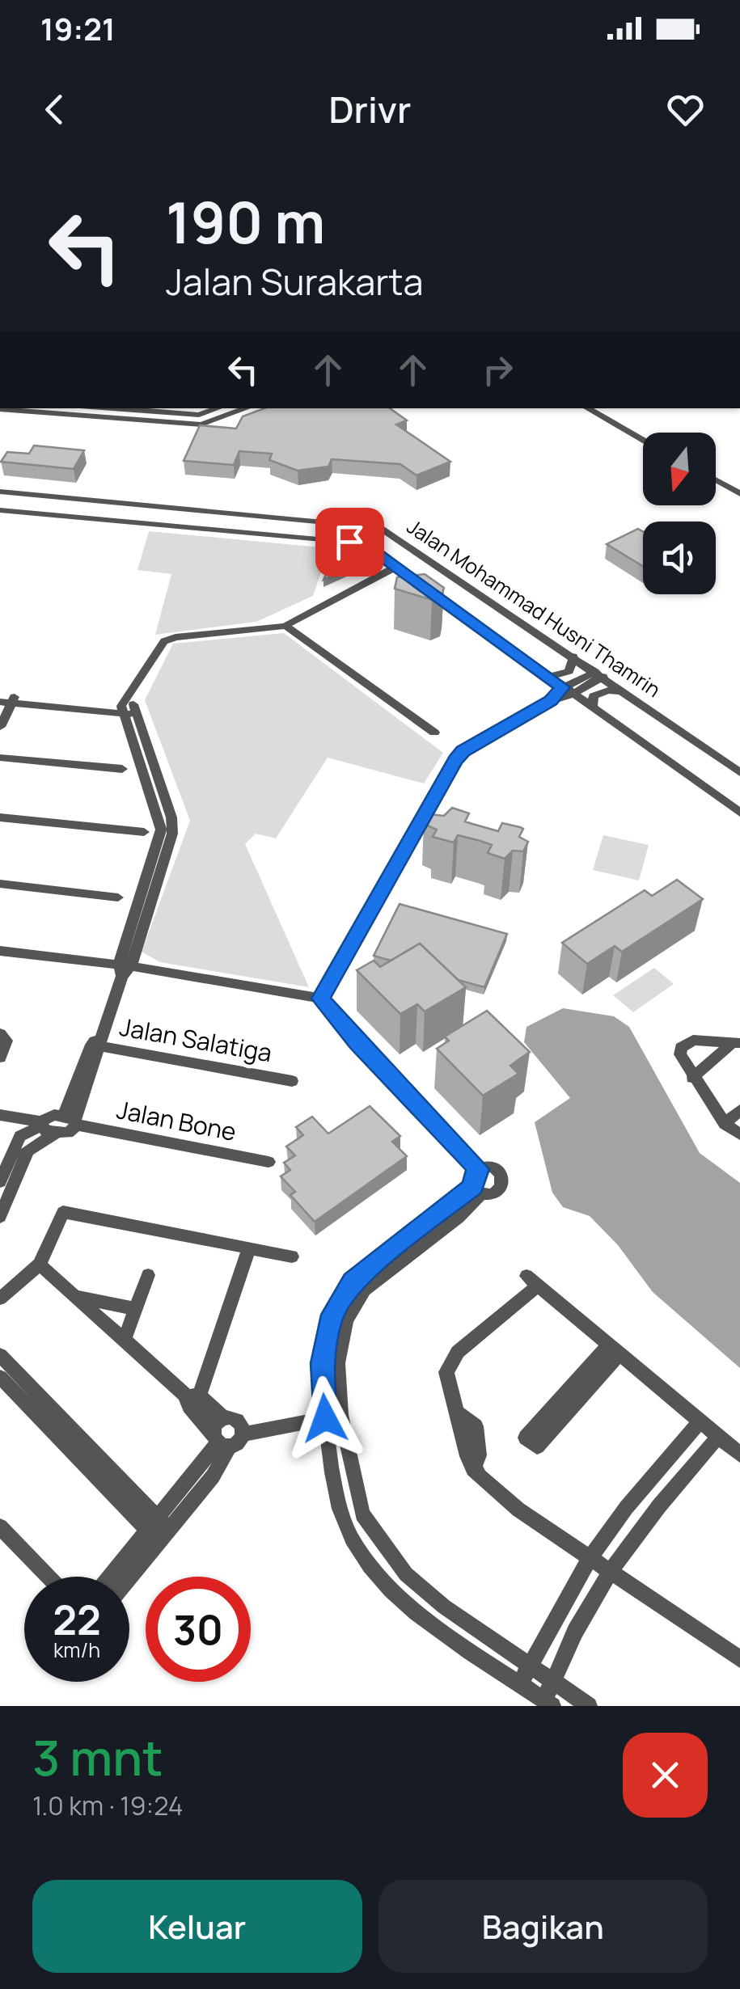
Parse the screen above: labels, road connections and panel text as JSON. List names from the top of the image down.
{
  "streets": {
    "street": ["Jalan Mohammad Husni Thamrin", "Jalan Salatiga", "Jalan Bone"]
  },
  "north": "bottom",
  "page": {
    "status": "19:21",
    "header": "Drivr",
    "turn": ["190 m", "Jalan Surakarta"],
    "speed": "22 km/h",
    "limit": "30",
    "heading": ["3 mnt", "1.0 km · 19:24"],
    "buttons": ["Keluar", "Bagikan"]
  }
}
